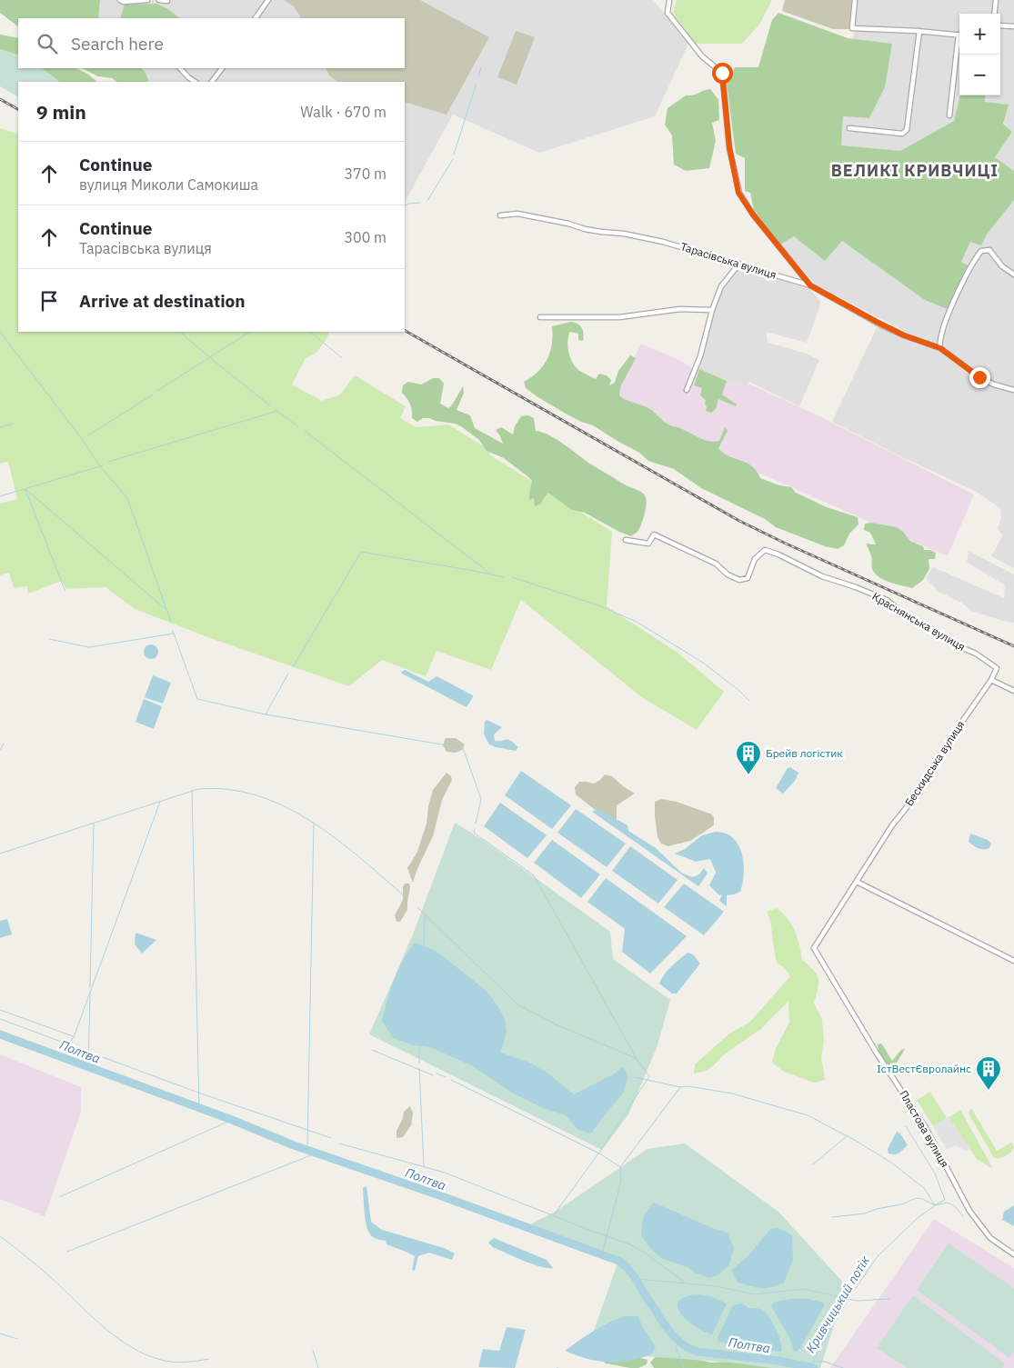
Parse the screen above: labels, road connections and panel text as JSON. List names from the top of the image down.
{
  "streets": {
    "street": [
      "Тарасівська вулиця",
      "Краснянська вулиця",
      "Бескидська вулиця",
      "Пластова вулиця"
    ]
  },
  "crossings": [
    ["Краснянська вулиця", "Бескидська вулиця"],
    ["Бескидська вулиця", "Пластова вулиця"]
  ],
  "districts": ["ВЕЛИКІ КРИВЧИЦІ"],
  "water": ["Полтва", "Кривчицький потік"],
  "places": {
    "building": ["Брейв логістик", "ІстВестЄвролайнс"]
  },
  "page": {
    "map_buttons": ["+", "−"],
    "search": "Search here",
    "heading": ["9 min", "Walk · 670 m"],
    "list": [
      ["Continue", "вулиця Миколи Самокиша", "370 m"],
      ["Continue", "Тарасівська вулиця", "300 m"],
      "Arrive at destination"
    ]
  }
}
